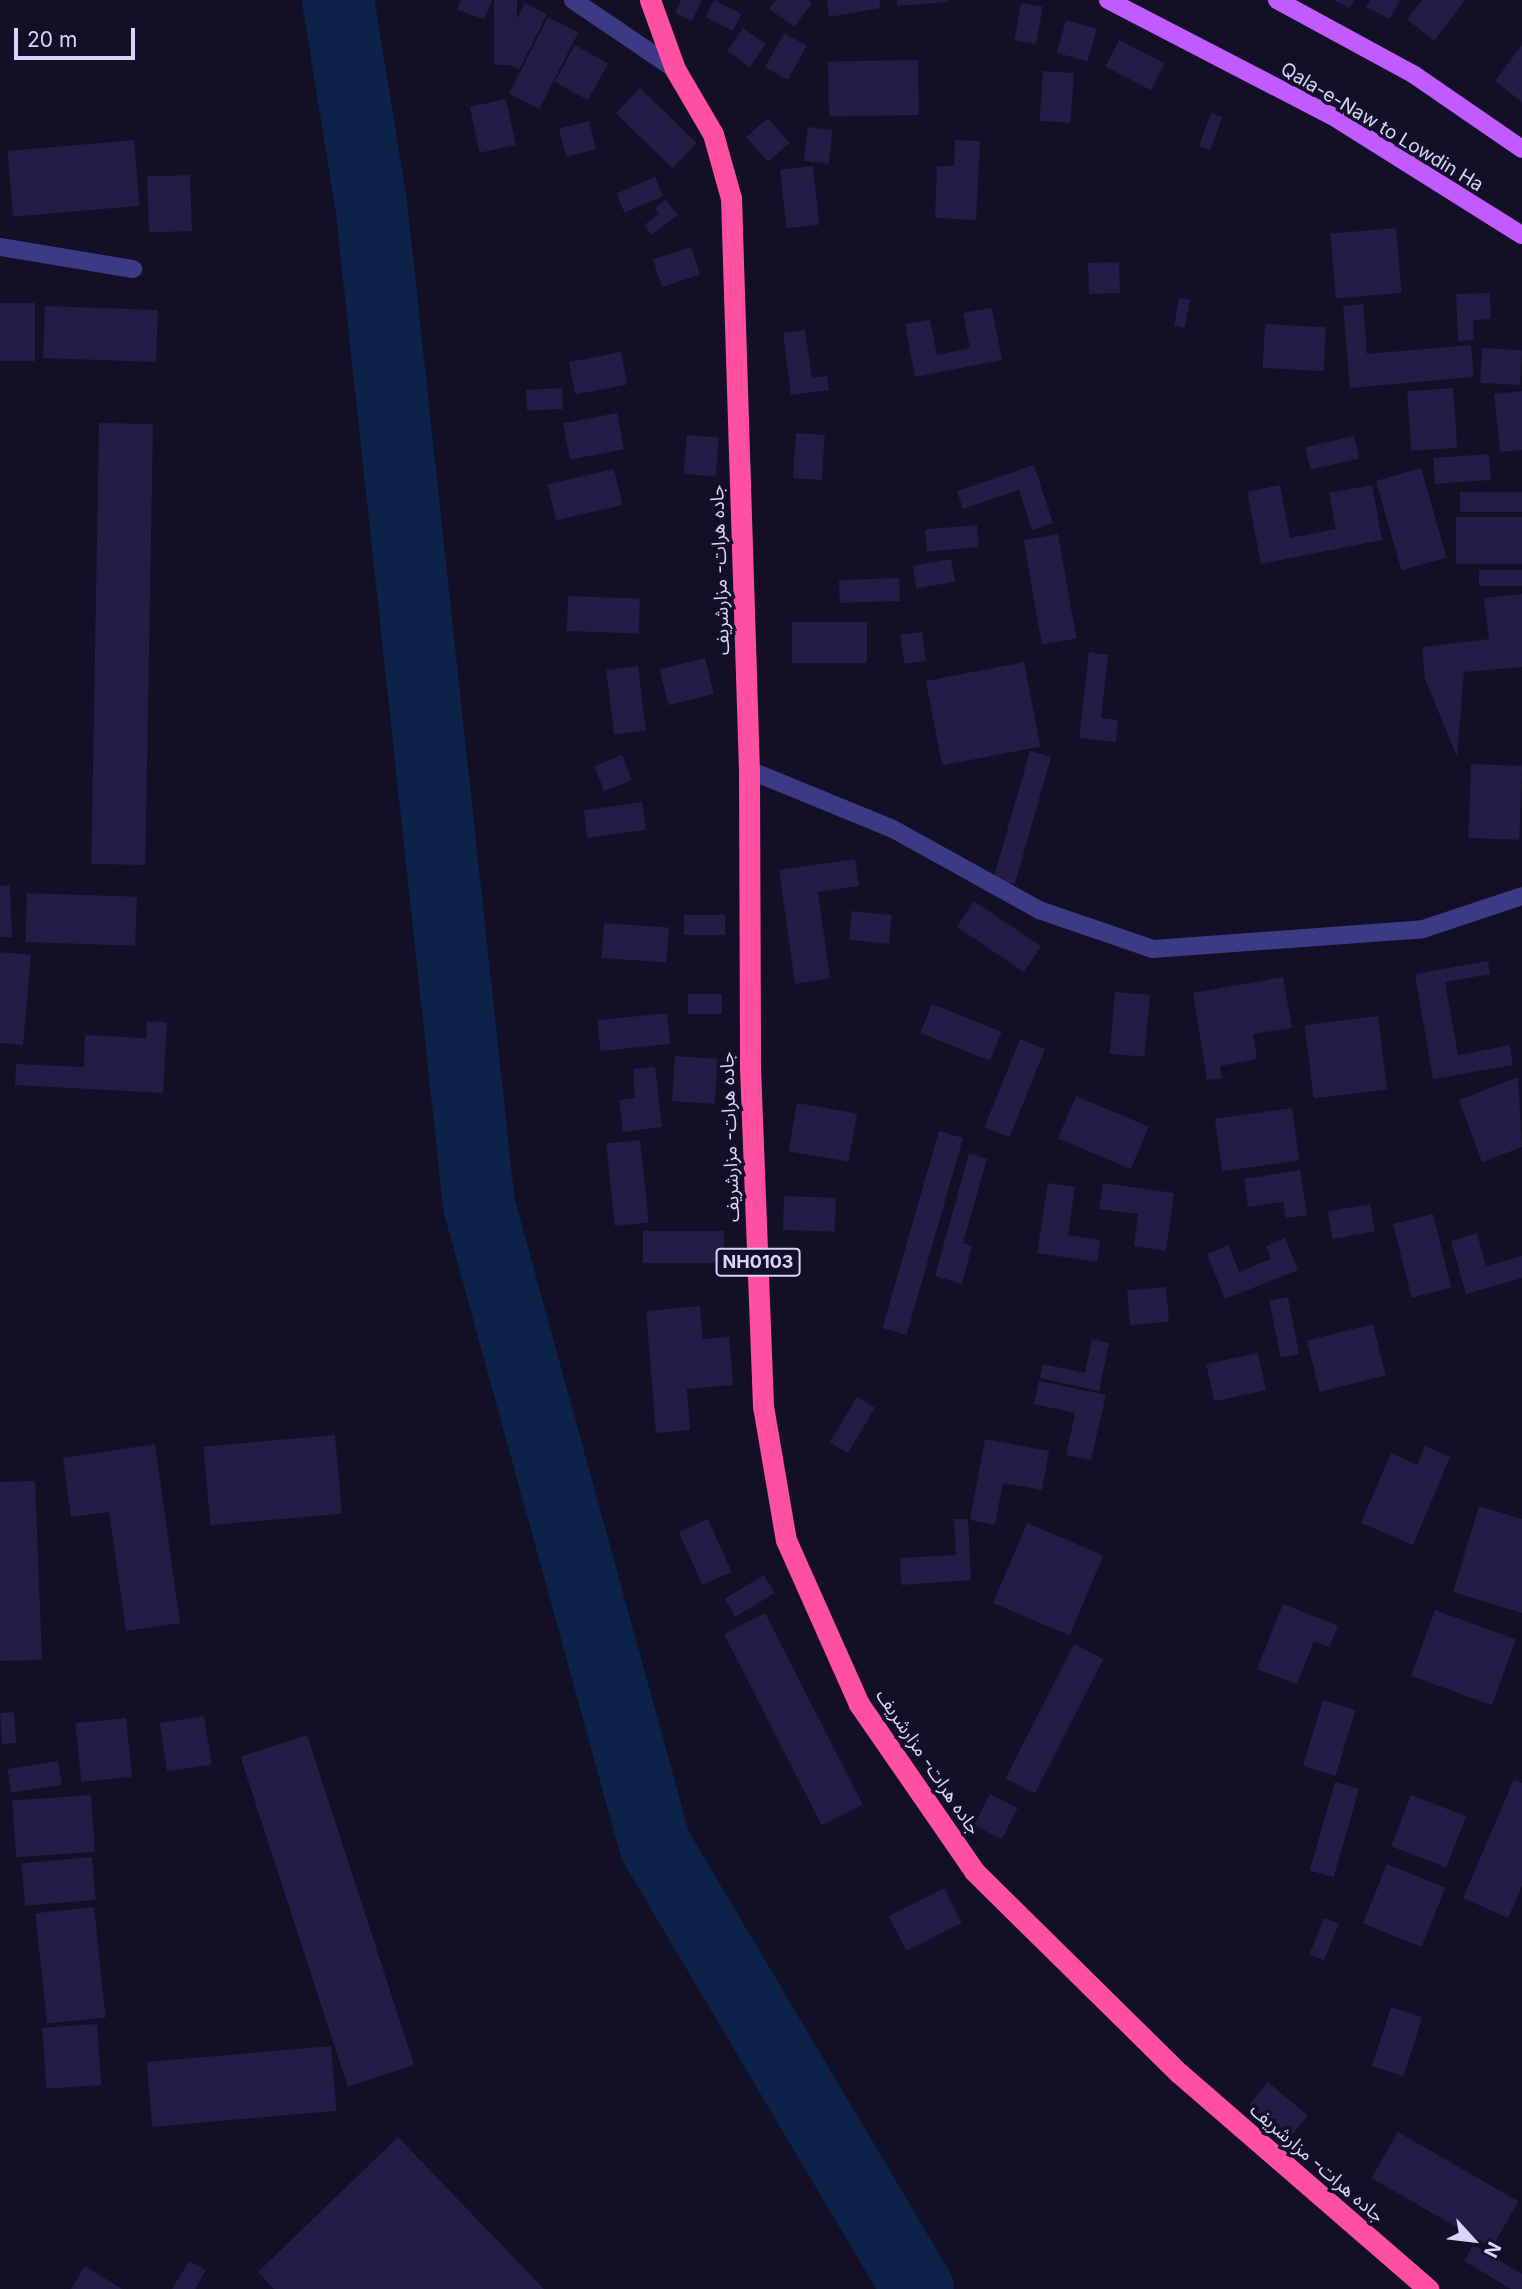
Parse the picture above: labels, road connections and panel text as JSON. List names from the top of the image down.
{
  "streets": {
    "highway": ["جاده هرات- مزارشریف", "NH0103"],
    "main road": ["Qala-e-Naw to Lowdin Ha"]
  },
  "scale_bar": "20 m",
  "north": "bottom right"
}
